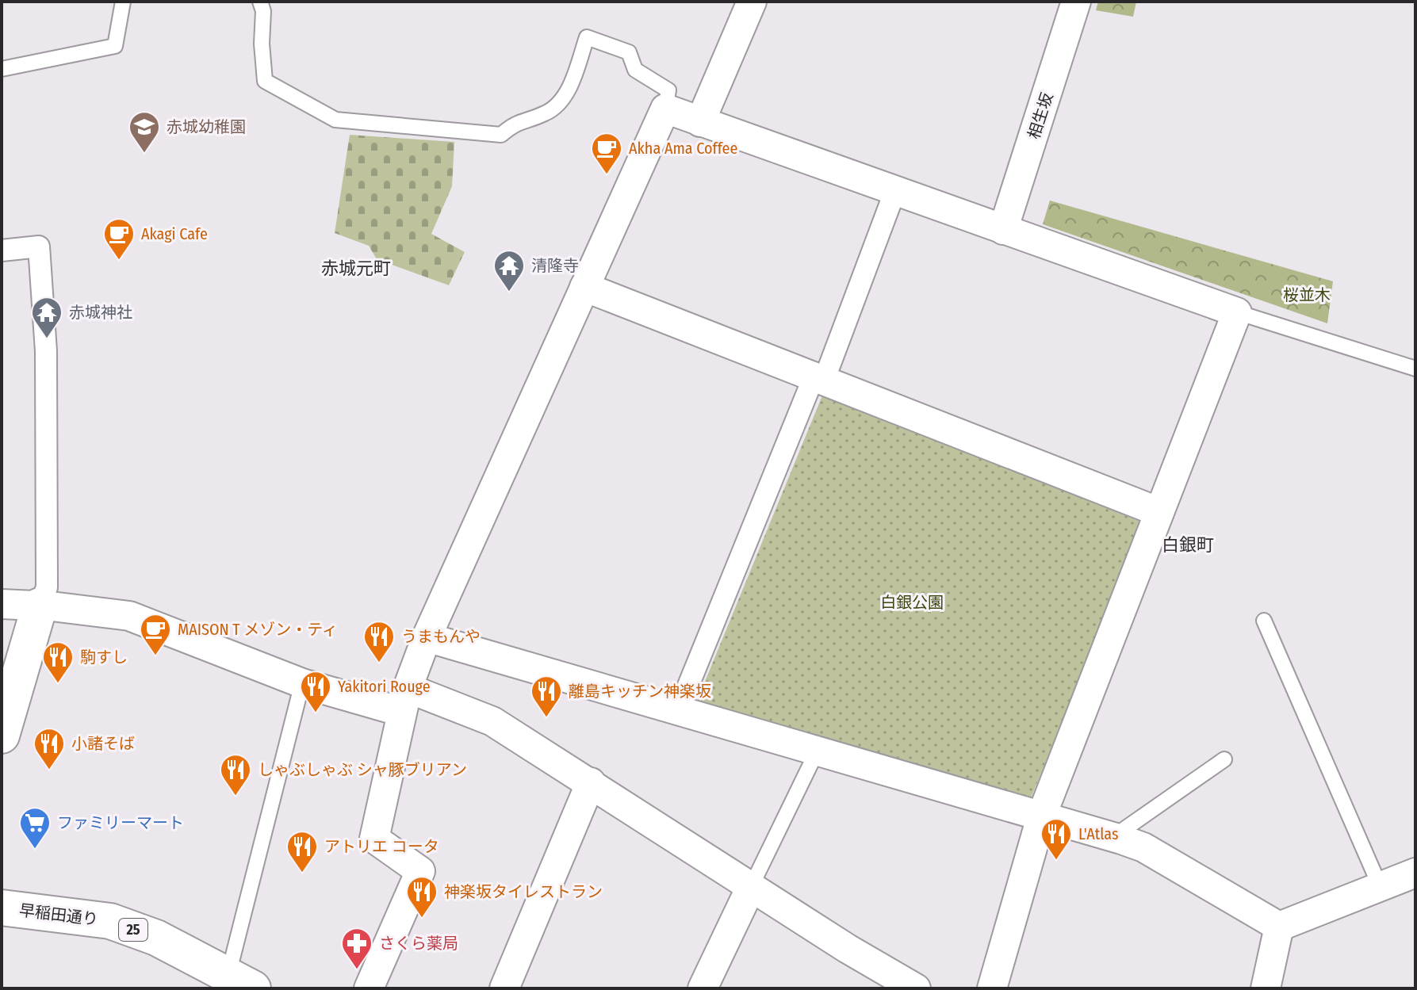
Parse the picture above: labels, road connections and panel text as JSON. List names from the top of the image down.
{
  "streets": {
    "main road": ["早稲田通り", "25"],
    "street": ["相生坂"]
  },
  "districts": ["赤城元町", "白銀町"],
  "parks": ["桜並木", "白銀公園"],
  "places": {
    "school or university": ["赤城幼稚園"],
    "cafe": ["Akha Ama Coffee", "Akagi Cafe", "MAISON T メゾン・ティ"],
    "temple": ["清隆寺", "赤城神社"],
    "restaurant": [
      "うまもんや",
      "駒すし",
      "Yakitori Rouge",
      "離島キッチン神楽坂",
      "小諸そば",
      "しゃぶしゃぶ シャ豚ブリアン",
      "L'Atlas",
      "アトリエ コータ",
      "神楽坂タイレストラン"
    ],
    "supermarket": ["ファミリーマート"],
    "pharmacy": ["さくら薬局"]
  }
}
